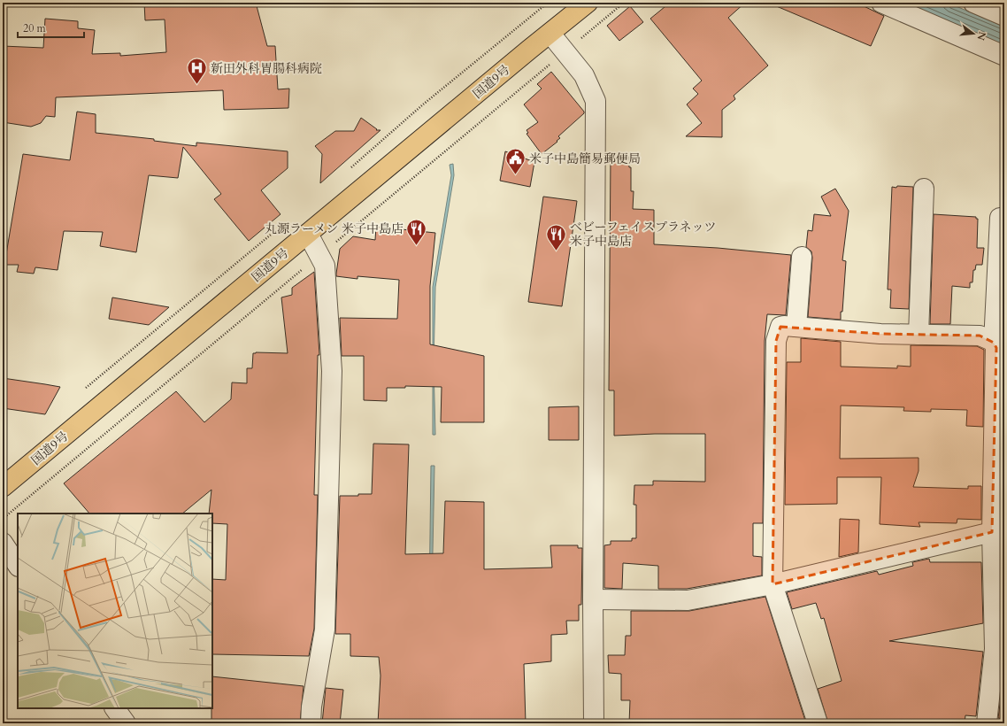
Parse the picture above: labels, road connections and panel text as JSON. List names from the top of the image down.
{
  "streets": {
    "highway": ["国道9号"]
  },
  "places": {
    "hospital": ["新田外科胃腸科病院"],
    "public building": ["米子中島簡易郵便局"],
    "restaurant": ["丸源ラーメン 米子中島店", "ベビーフェイスプラネッツ 米子中島店"]
  },
  "scale_bar": "20 m",
  "north": "right"
}
